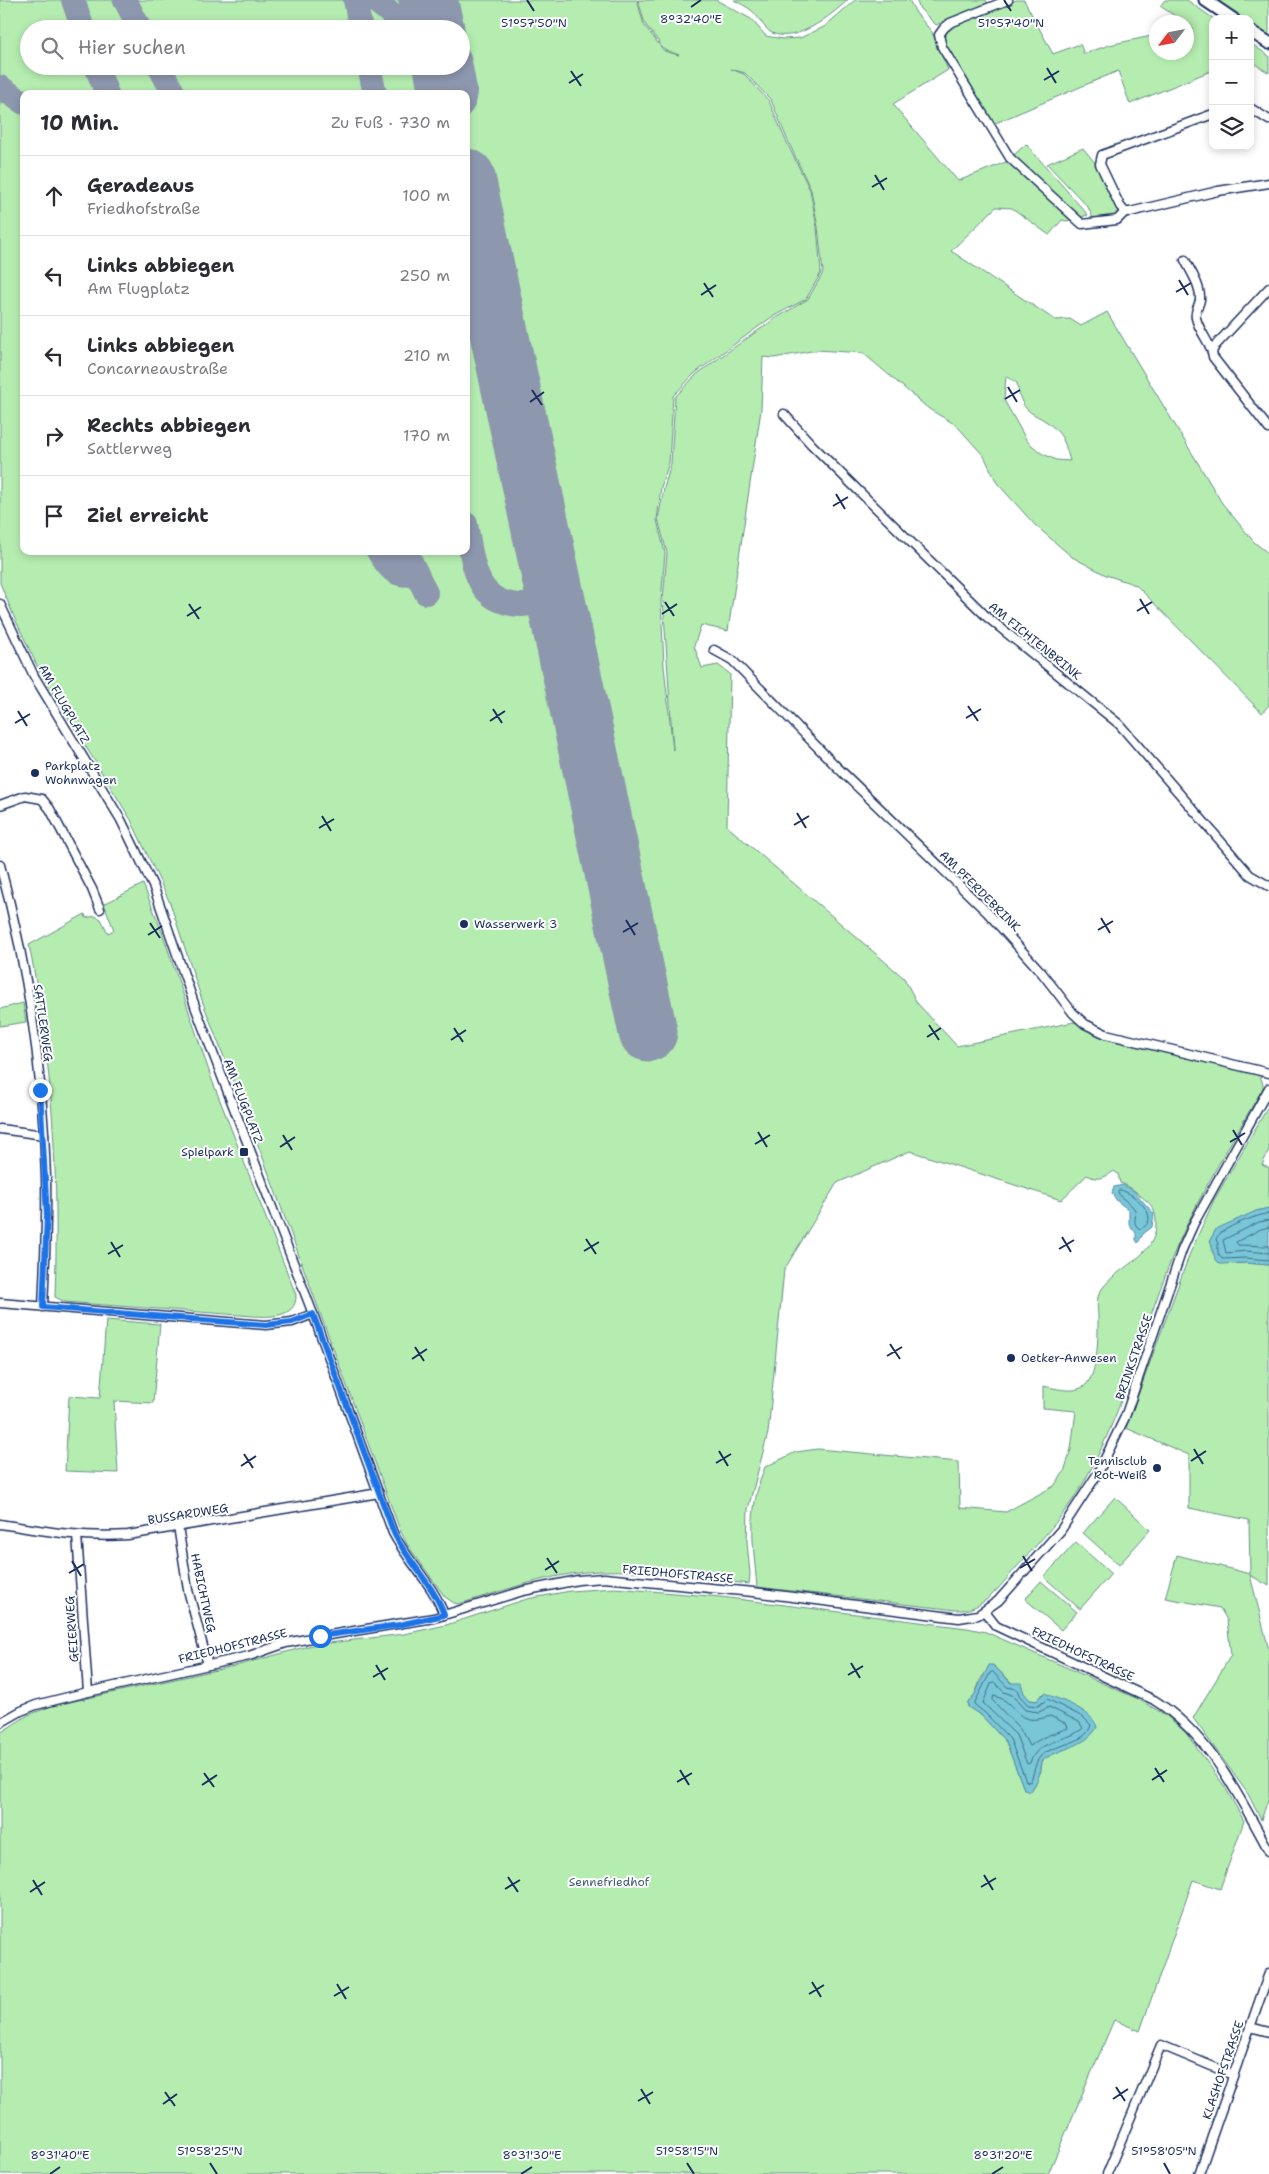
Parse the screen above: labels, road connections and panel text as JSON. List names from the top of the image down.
{
  "streets": {
    "street": [
      "AM FICHTENBRINK",
      "AM FLUGPLATZ",
      "AM PFERDEBRINK",
      "SATTLERWEG",
      "BRINKSTRASSE",
      "BUSSARDWEG",
      "FRIEDHOFSTRASSE",
      "HABICHTWEG",
      "GEIERWEG",
      "KLASHOFSTRASSE"
    ]
  },
  "crossings": [
    ["AM FLUGPLATZ", "BUSSARDWEG"],
    ["AM FLUGPLATZ", "FRIEDHOFSTRASSE"],
    ["BRINKSTRASSE", "FRIEDHOFSTRASSE"],
    ["BUSSARDWEG", "HABICHTWEG"],
    ["BUSSARDWEG", "GEIERWEG"],
    ["FRIEDHOFSTRASSE", "HABICHTWEG"],
    ["FRIEDHOFSTRASSE", "GEIERWEG"]
  ],
  "parks": ["Sennefriedhof"],
  "places": {
    "other": [
      "Parkplatz Wohnwagen",
      "Wasserwerk 3",
      "Oetker-Anwesen",
      "Tennisclub Rot-Weiß"
    ],
    "transit": ["Spielpark"]
  },
  "north": "bottom left",
  "page": {
    "map_buttons": ["+", "−"],
    "search": "Hier suchen",
    "heading": ["10 Min.", "Zu Fuß · 730 m"],
    "list": [
      ["Geradeaus", "Friedhofstraße", "100 m"],
      ["Links abbiegen", "Am Flugplatz", "250 m"],
      ["Links abbiegen", "Concarneaustraße", "210 m"],
      ["Rechts abbiegen", "Sattlerweg", "170 m"],
      "Ziel erreicht"
    ]
  },
  "coordinates": [
    "8°32'40\"E",
    "51°57'40\"N",
    "51°57'50\"N",
    "51°58'25\"N",
    "51°58'15\"N",
    "51°58'05\"N",
    "8°31'40\"E",
    "8°31'30\"E",
    "8°31'20\"E"
  ]
}
